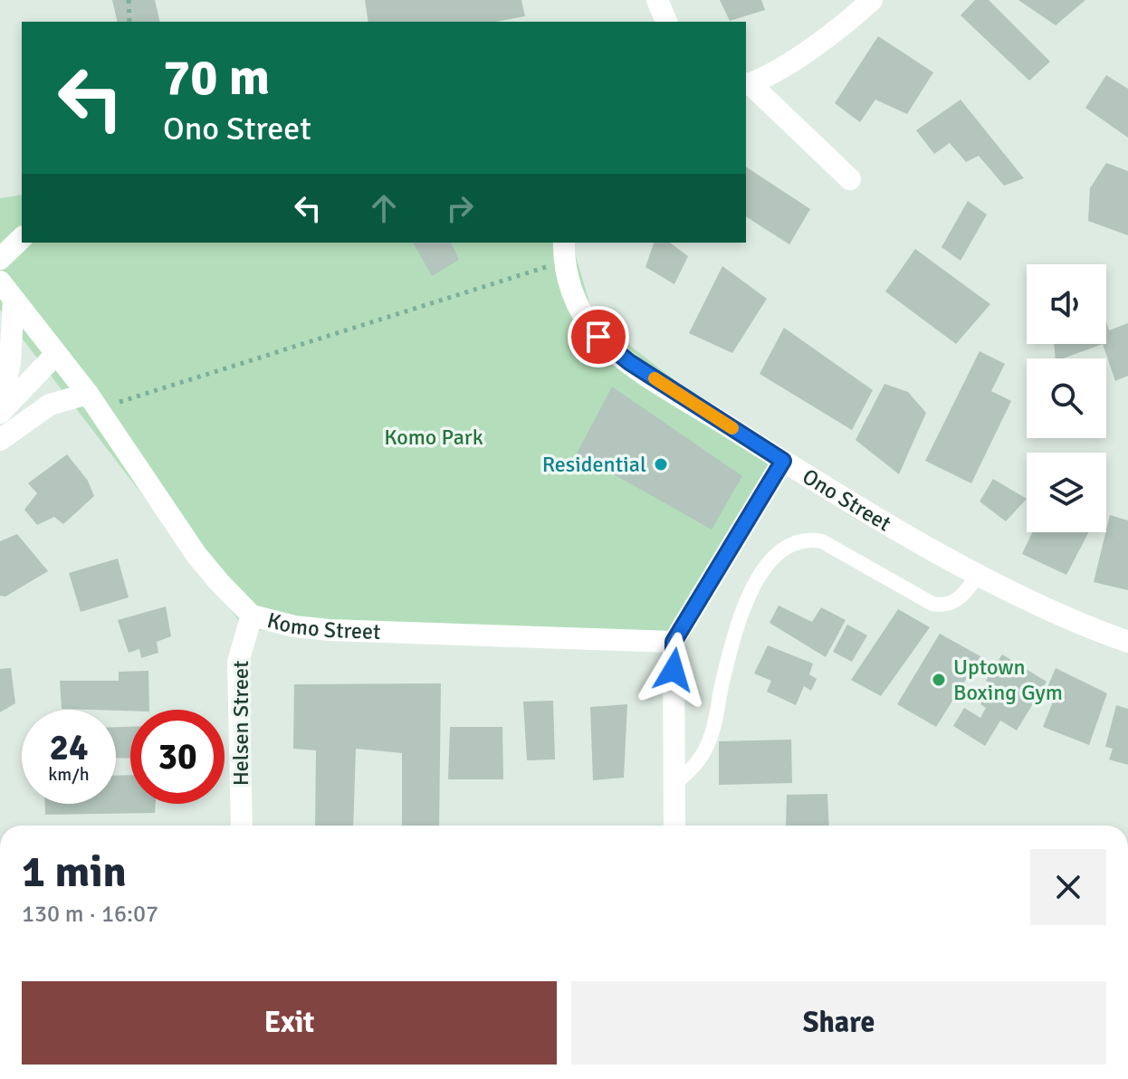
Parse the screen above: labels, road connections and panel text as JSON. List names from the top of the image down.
{
  "streets": {
    "street": ["Ono Street", "Komo Street", "Helsen Street"]
  },
  "crossings": [
    ["Komo Street", "Helsen Street"]
  ],
  "parks": ["Komo Park"],
  "places": ["Residential", "Uptown Boxing Gym"],
  "page": {
    "turn": ["70 m", "Ono Street"],
    "speed": "24 km/h",
    "limit": "30",
    "heading": ["1 min", "130 m · 16:07"],
    "buttons": ["Exit", "Share"]
  }
}
